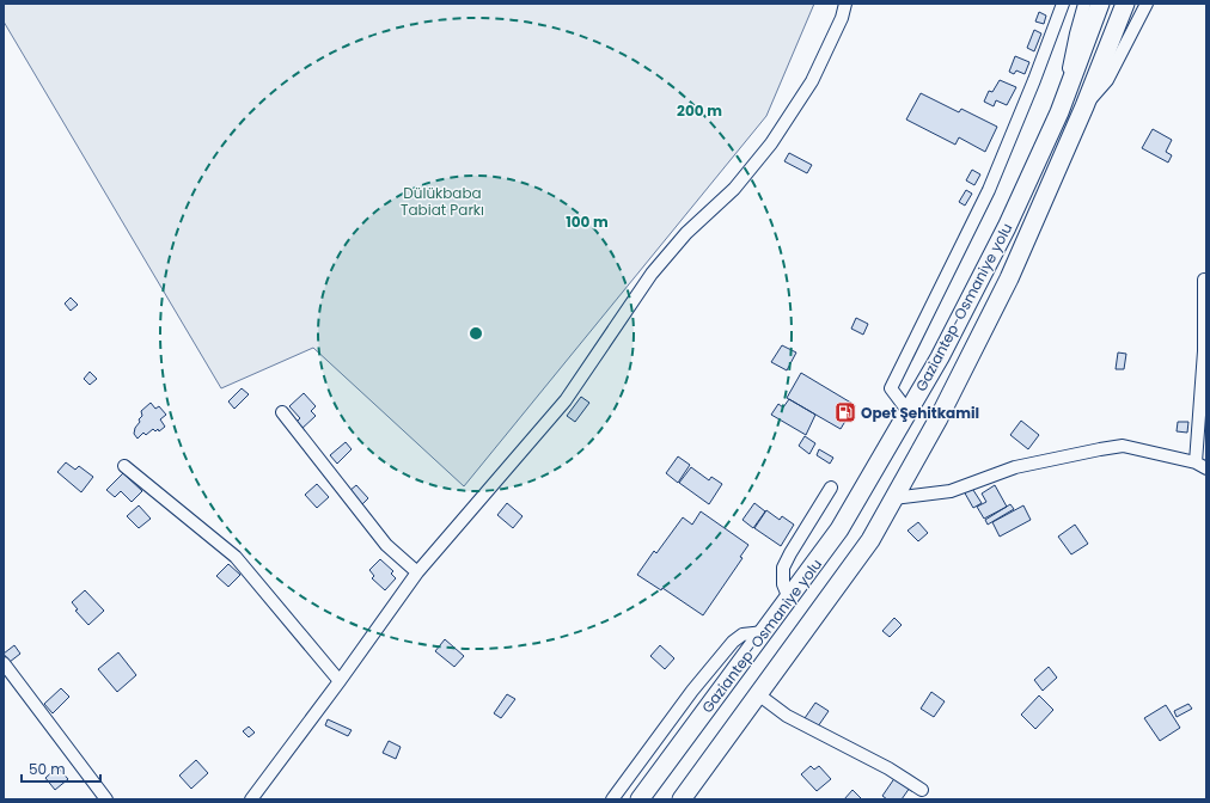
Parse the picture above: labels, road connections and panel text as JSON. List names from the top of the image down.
{
  "streets": {
    "highway": ["Gaziantep-Osmaniye yolu"]
  },
  "parks": ["Dülükbaba Tabiat Parkı"],
  "places": {
    "fuel station": ["Opet Şehitkamil"]
  },
  "scale_bar": "50 m",
  "rings": ["200 m", "100 m"]
}
